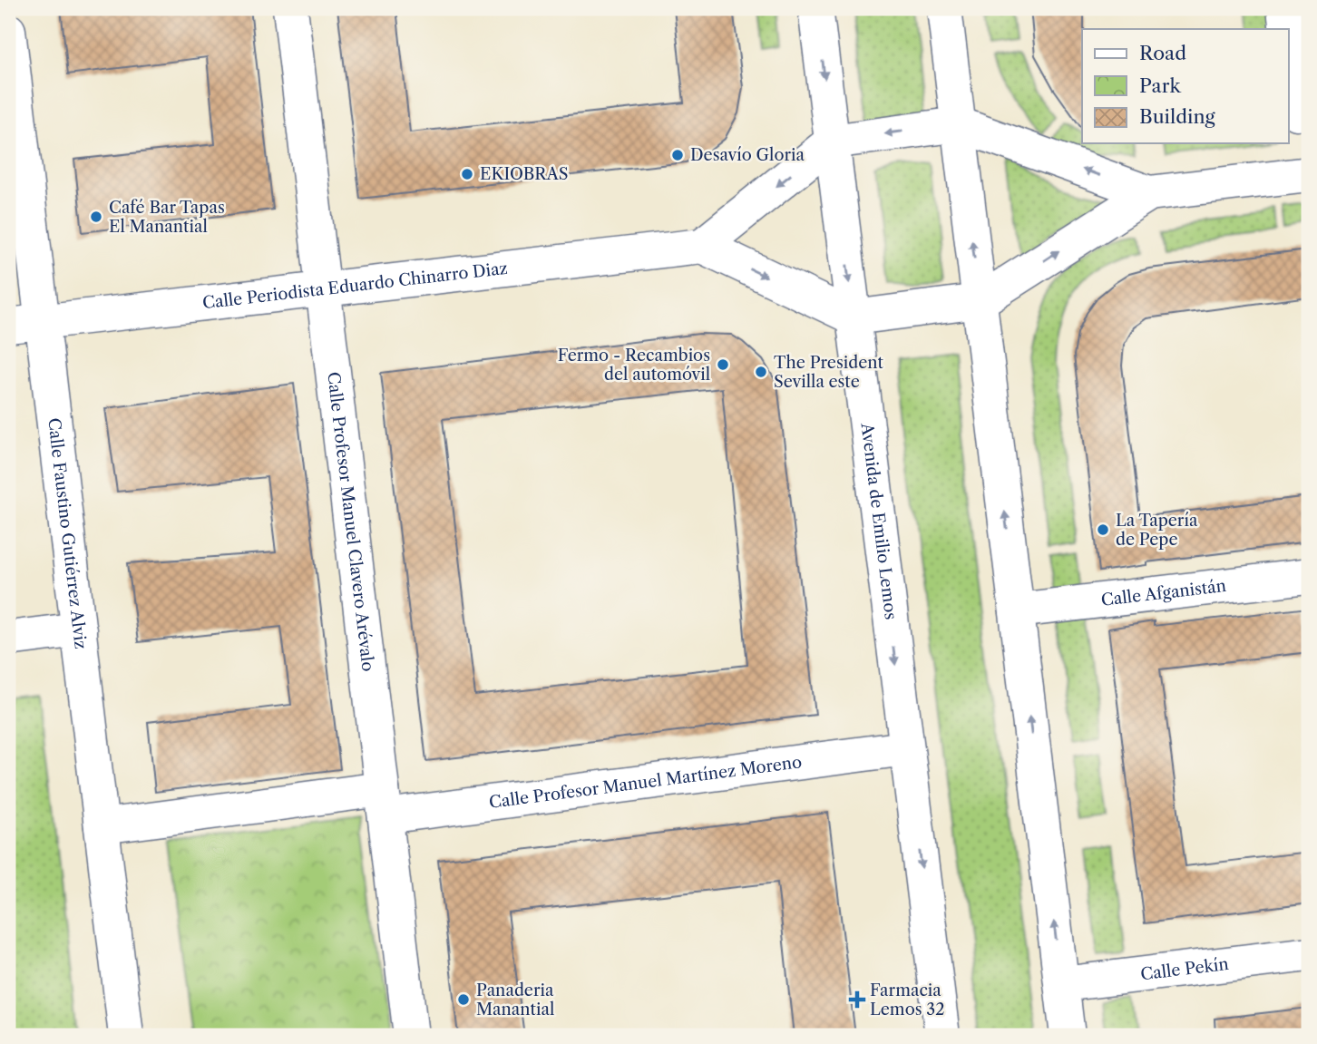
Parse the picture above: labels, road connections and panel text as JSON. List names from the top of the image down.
{
  "streets": {
    "street": [
      "Calle Periodista Eduardo Chinarro Diaz",
      "Calle Profesor Manuel Clavero Arévalo",
      "Avenida de Emilio Lemos",
      "Calle Faustino Gutiérrez Alviz",
      "Calle Afganistán",
      "Calle Profesor Manuel Martínez Moreno",
      "Calle Pekín"
    ]
  },
  "crossings": [
    ["Calle Periodista Eduardo Chinarro Diaz", "Calle Profesor Manuel Clavero Arévalo"],
    ["Calle Periodista Eduardo Chinarro Diaz", "Calle Faustino Gutiérrez Alviz"],
    ["Calle Profesor Manuel Clavero Arévalo", "Calle Profesor Manuel Martínez Moreno"],
    ["Avenida de Emilio Lemos", "Calle Profesor Manuel Martínez Moreno"],
    ["Calle Faustino Gutiérrez Alviz", "Calle Profesor Manuel Martínez Moreno"]
  ],
  "places": {
    "other": [
      "Desavío Gloria",
      "EKIOBRAS",
      "Café Bar Tapas El Manantial",
      "Fermo - Recambios del automóvil",
      "The President Sevilla este",
      "La Tapería de Pepe",
      "Panaderia Manantial"
    ],
    "health": ["Farmacia Lemos 32"]
  },
  "legend": ["Road", "Park", "Building"]
}
